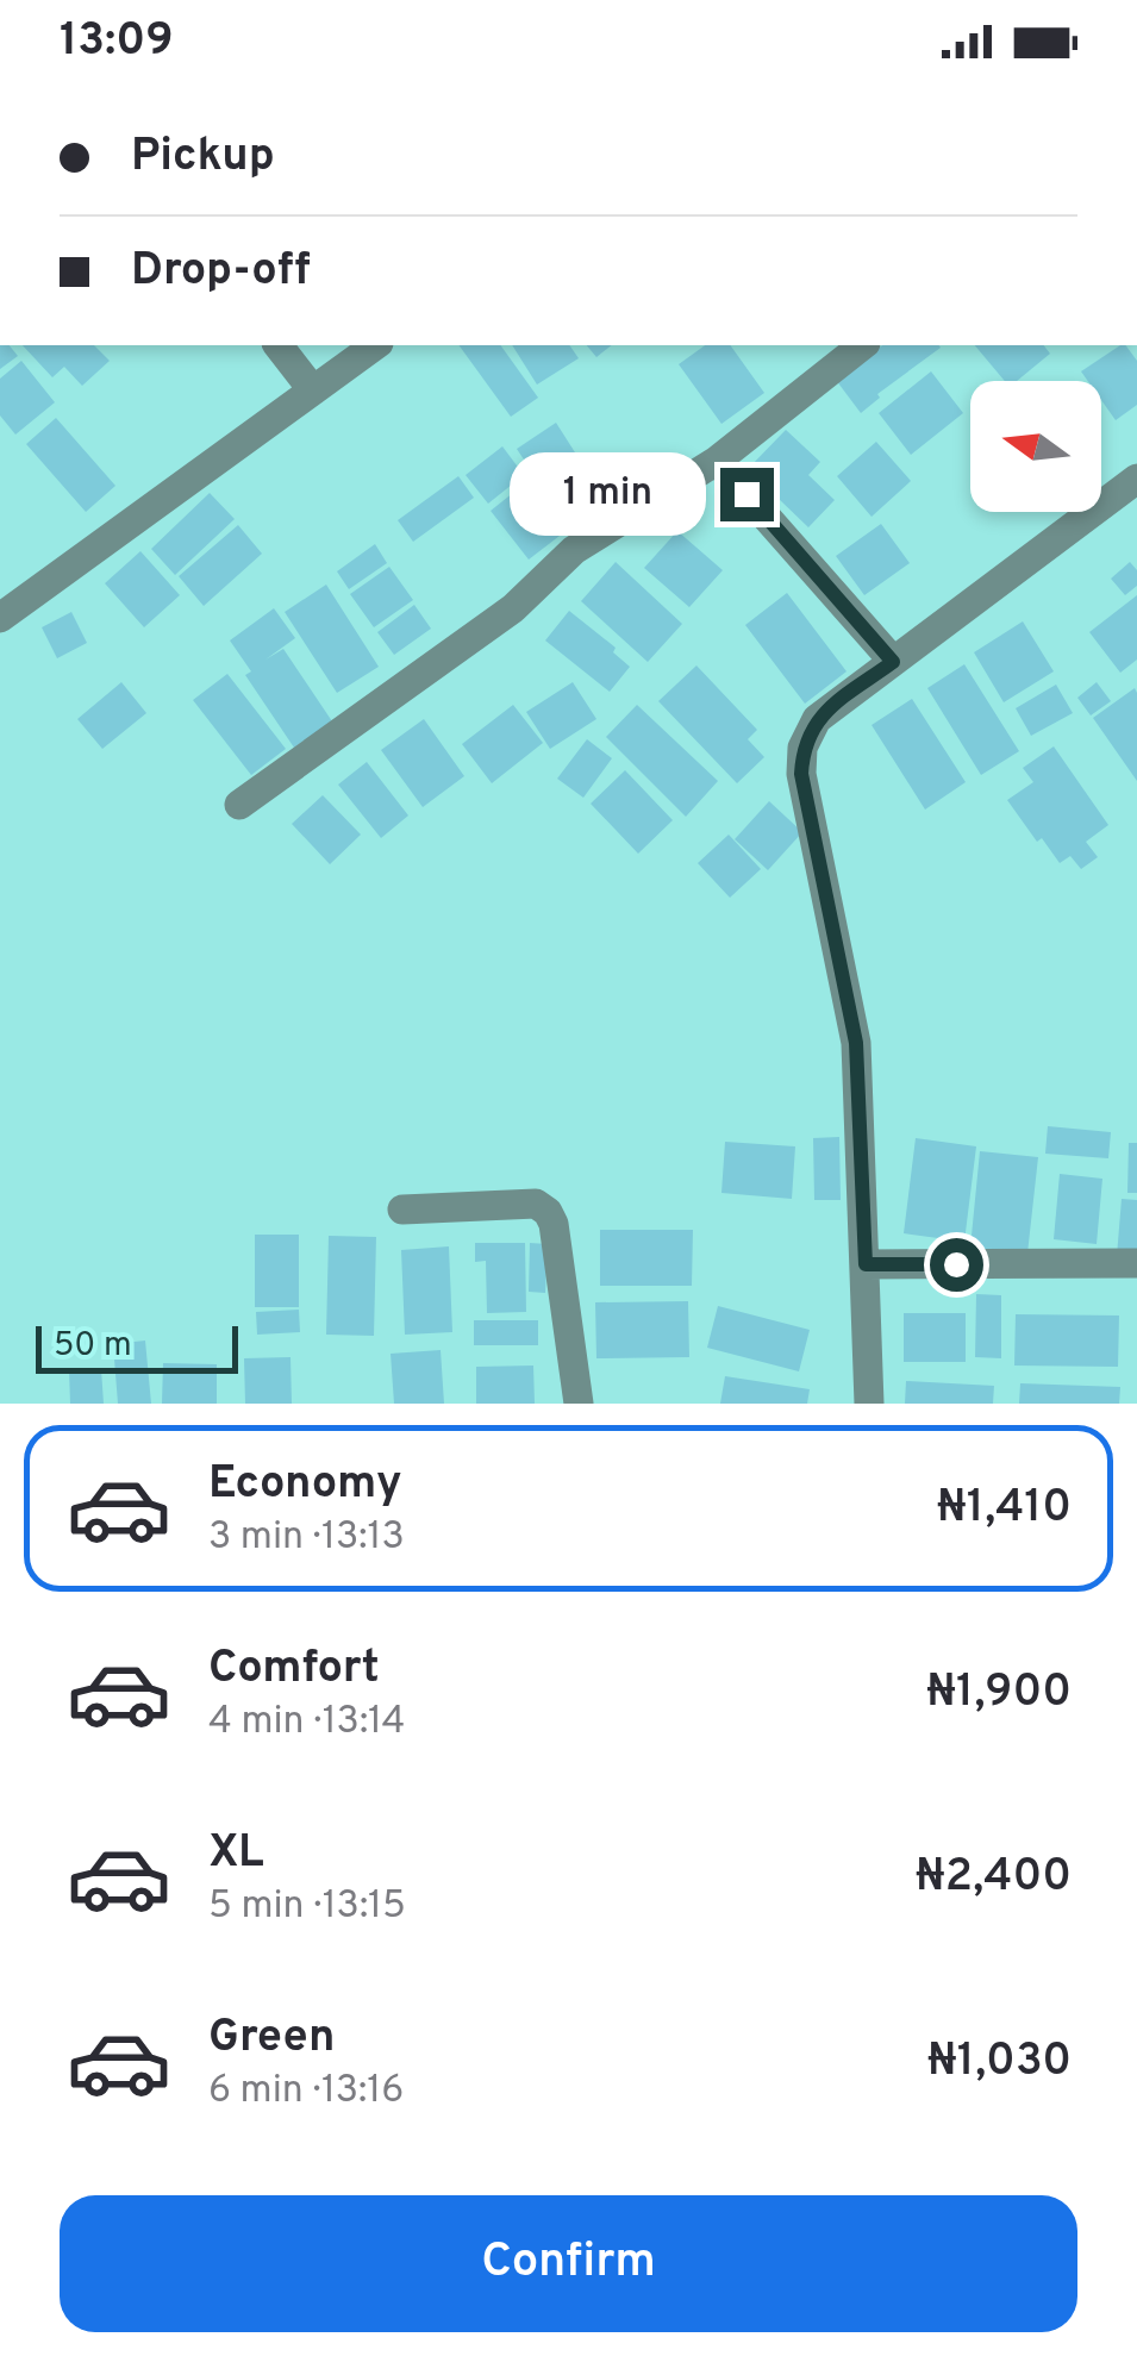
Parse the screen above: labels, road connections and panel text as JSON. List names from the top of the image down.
{
  "scale_bar": "50 m",
  "north": "left",
  "page": {
    "status": "13:09",
    "banner": ["Pickup", "Drop-off"],
    "bubble": "1 min",
    "scale": "50 m",
    "list": [
      {
        "name": "Economy",
        "note": "3 min · 13:13",
        "value": "₦1,410"
      },
      {
        "name": "Comfort",
        "note": "4 min · 13:14",
        "value": "₦1,900"
      },
      {
        "name": "XL",
        "note": "5 min · 13:15",
        "value": "₦2,400"
      },
      {
        "name": "Green",
        "note": "6 min · 13:16",
        "value": "₦1,030"
      }
    ],
    "buttons": "Confirm"
  }
}
